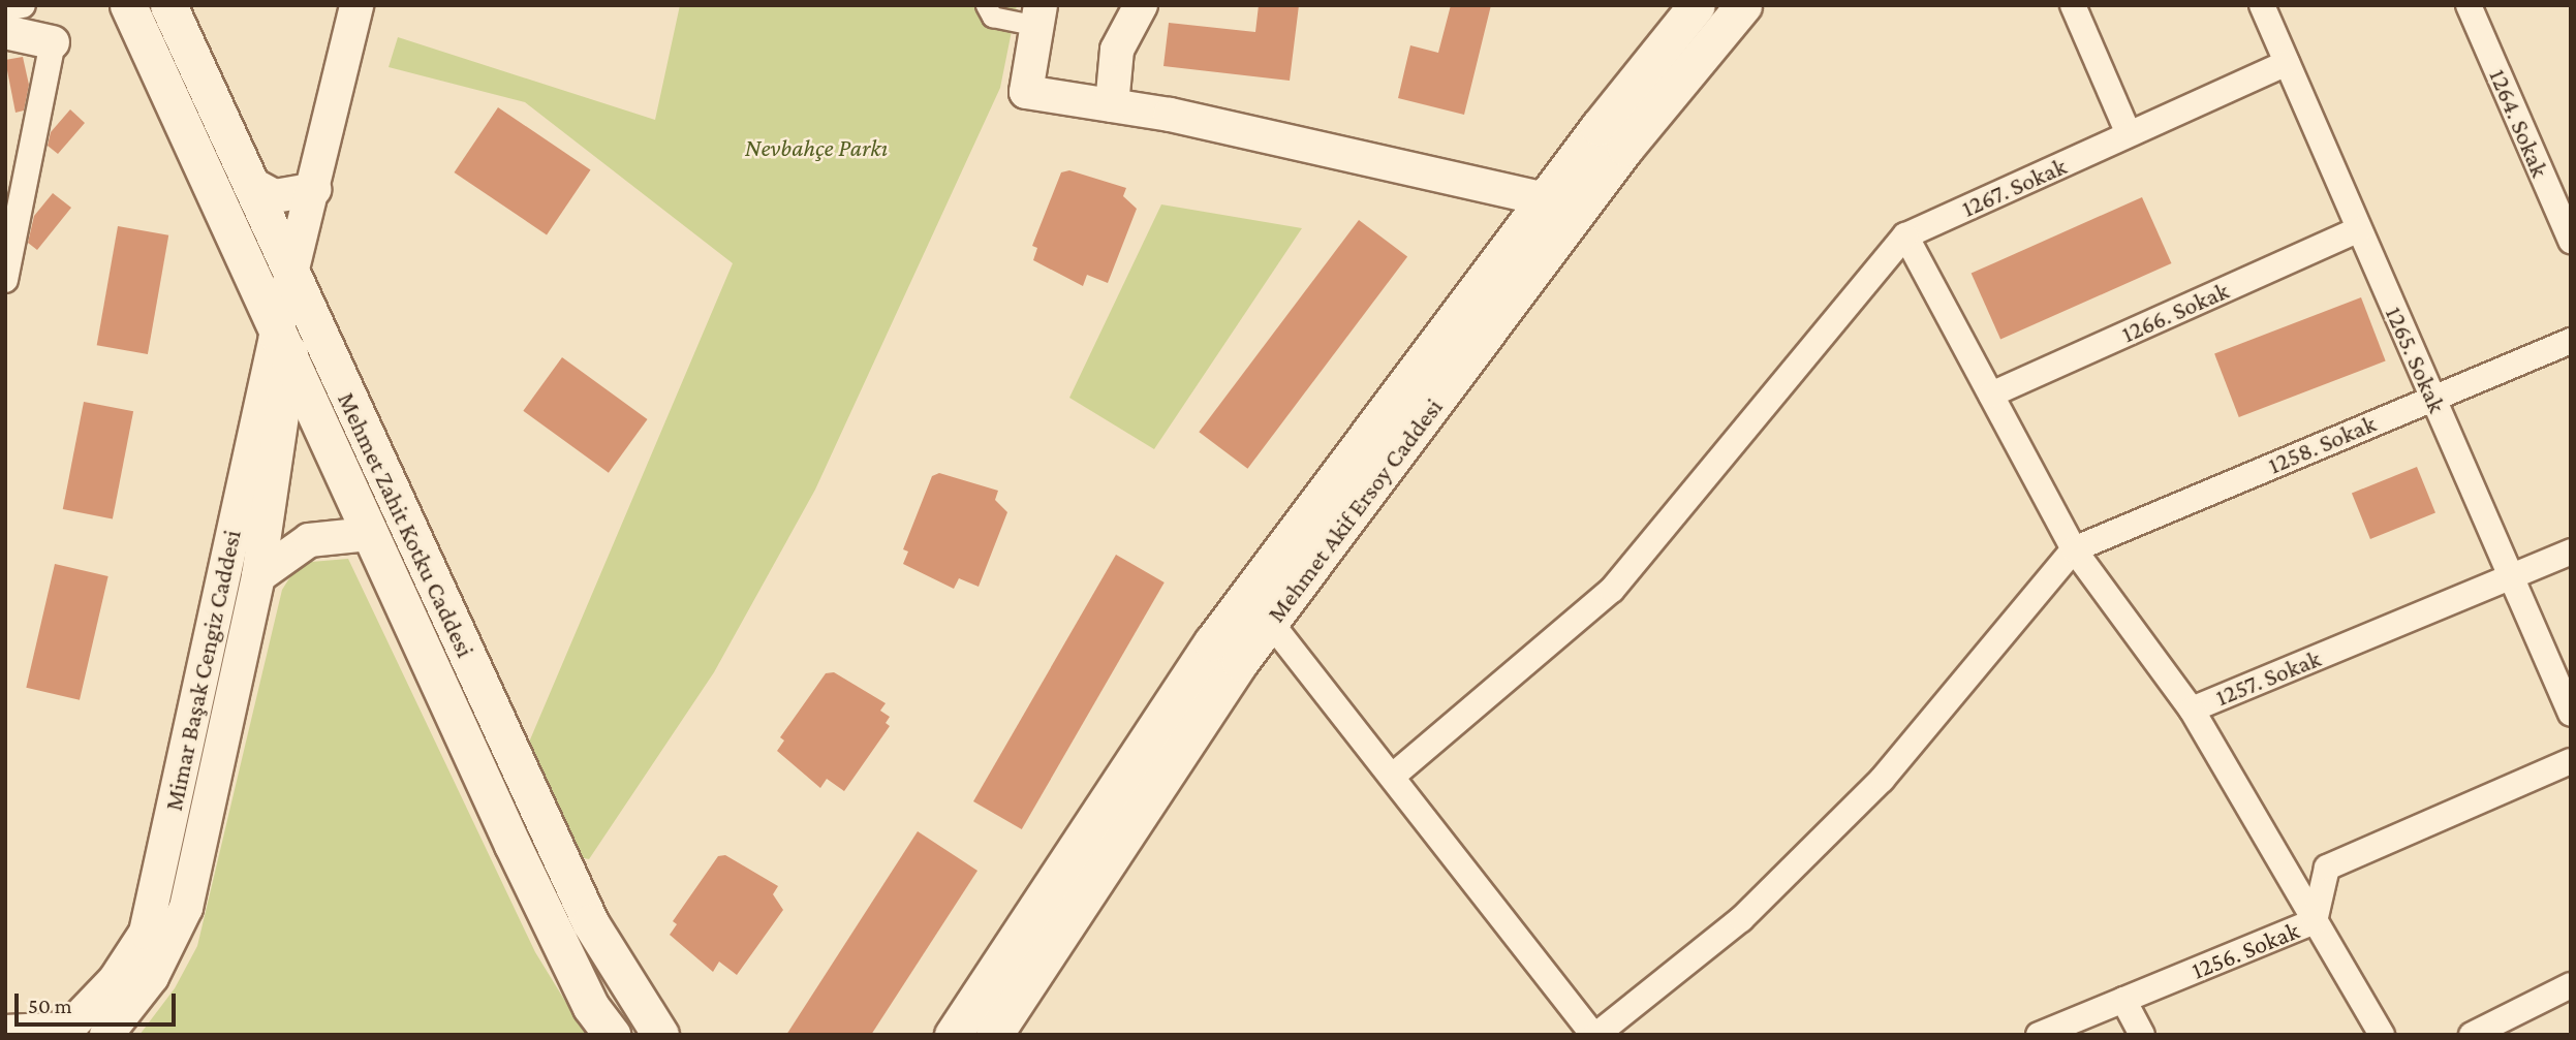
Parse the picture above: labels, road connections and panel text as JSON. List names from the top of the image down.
{
  "streets": {
    "main road": ["Mehmet Akif Ersoy Caddesi", "Mehmet Zahit Kotku Caddesi"],
    "street": [
      "1264. Sokak",
      "1267. Sokak",
      "1266. Sokak",
      "1265. Sokak",
      "1258. Sokak",
      "Mimar Başak Cengiz Caddesi",
      "1257. Sokak",
      "1256. Sokak"
    ]
  },
  "crossings": [
    ["1267. Sokak", "1265. Sokak"],
    ["1266. Sokak", "1265. Sokak"],
    ["1266. Sokak", "1257. Sokak"],
    ["1265. Sokak", "1258. Sokak"],
    ["1265. Sokak", "1257. Sokak"],
    ["1258. Sokak", "1257. Sokak"],
    ["Mehmet Zahit Kotku Caddesi", "Mimar Başak Cengiz Caddesi"]
  ],
  "parks": ["Nevbahçe Parkı"],
  "scale_bar": "50 m"
}
